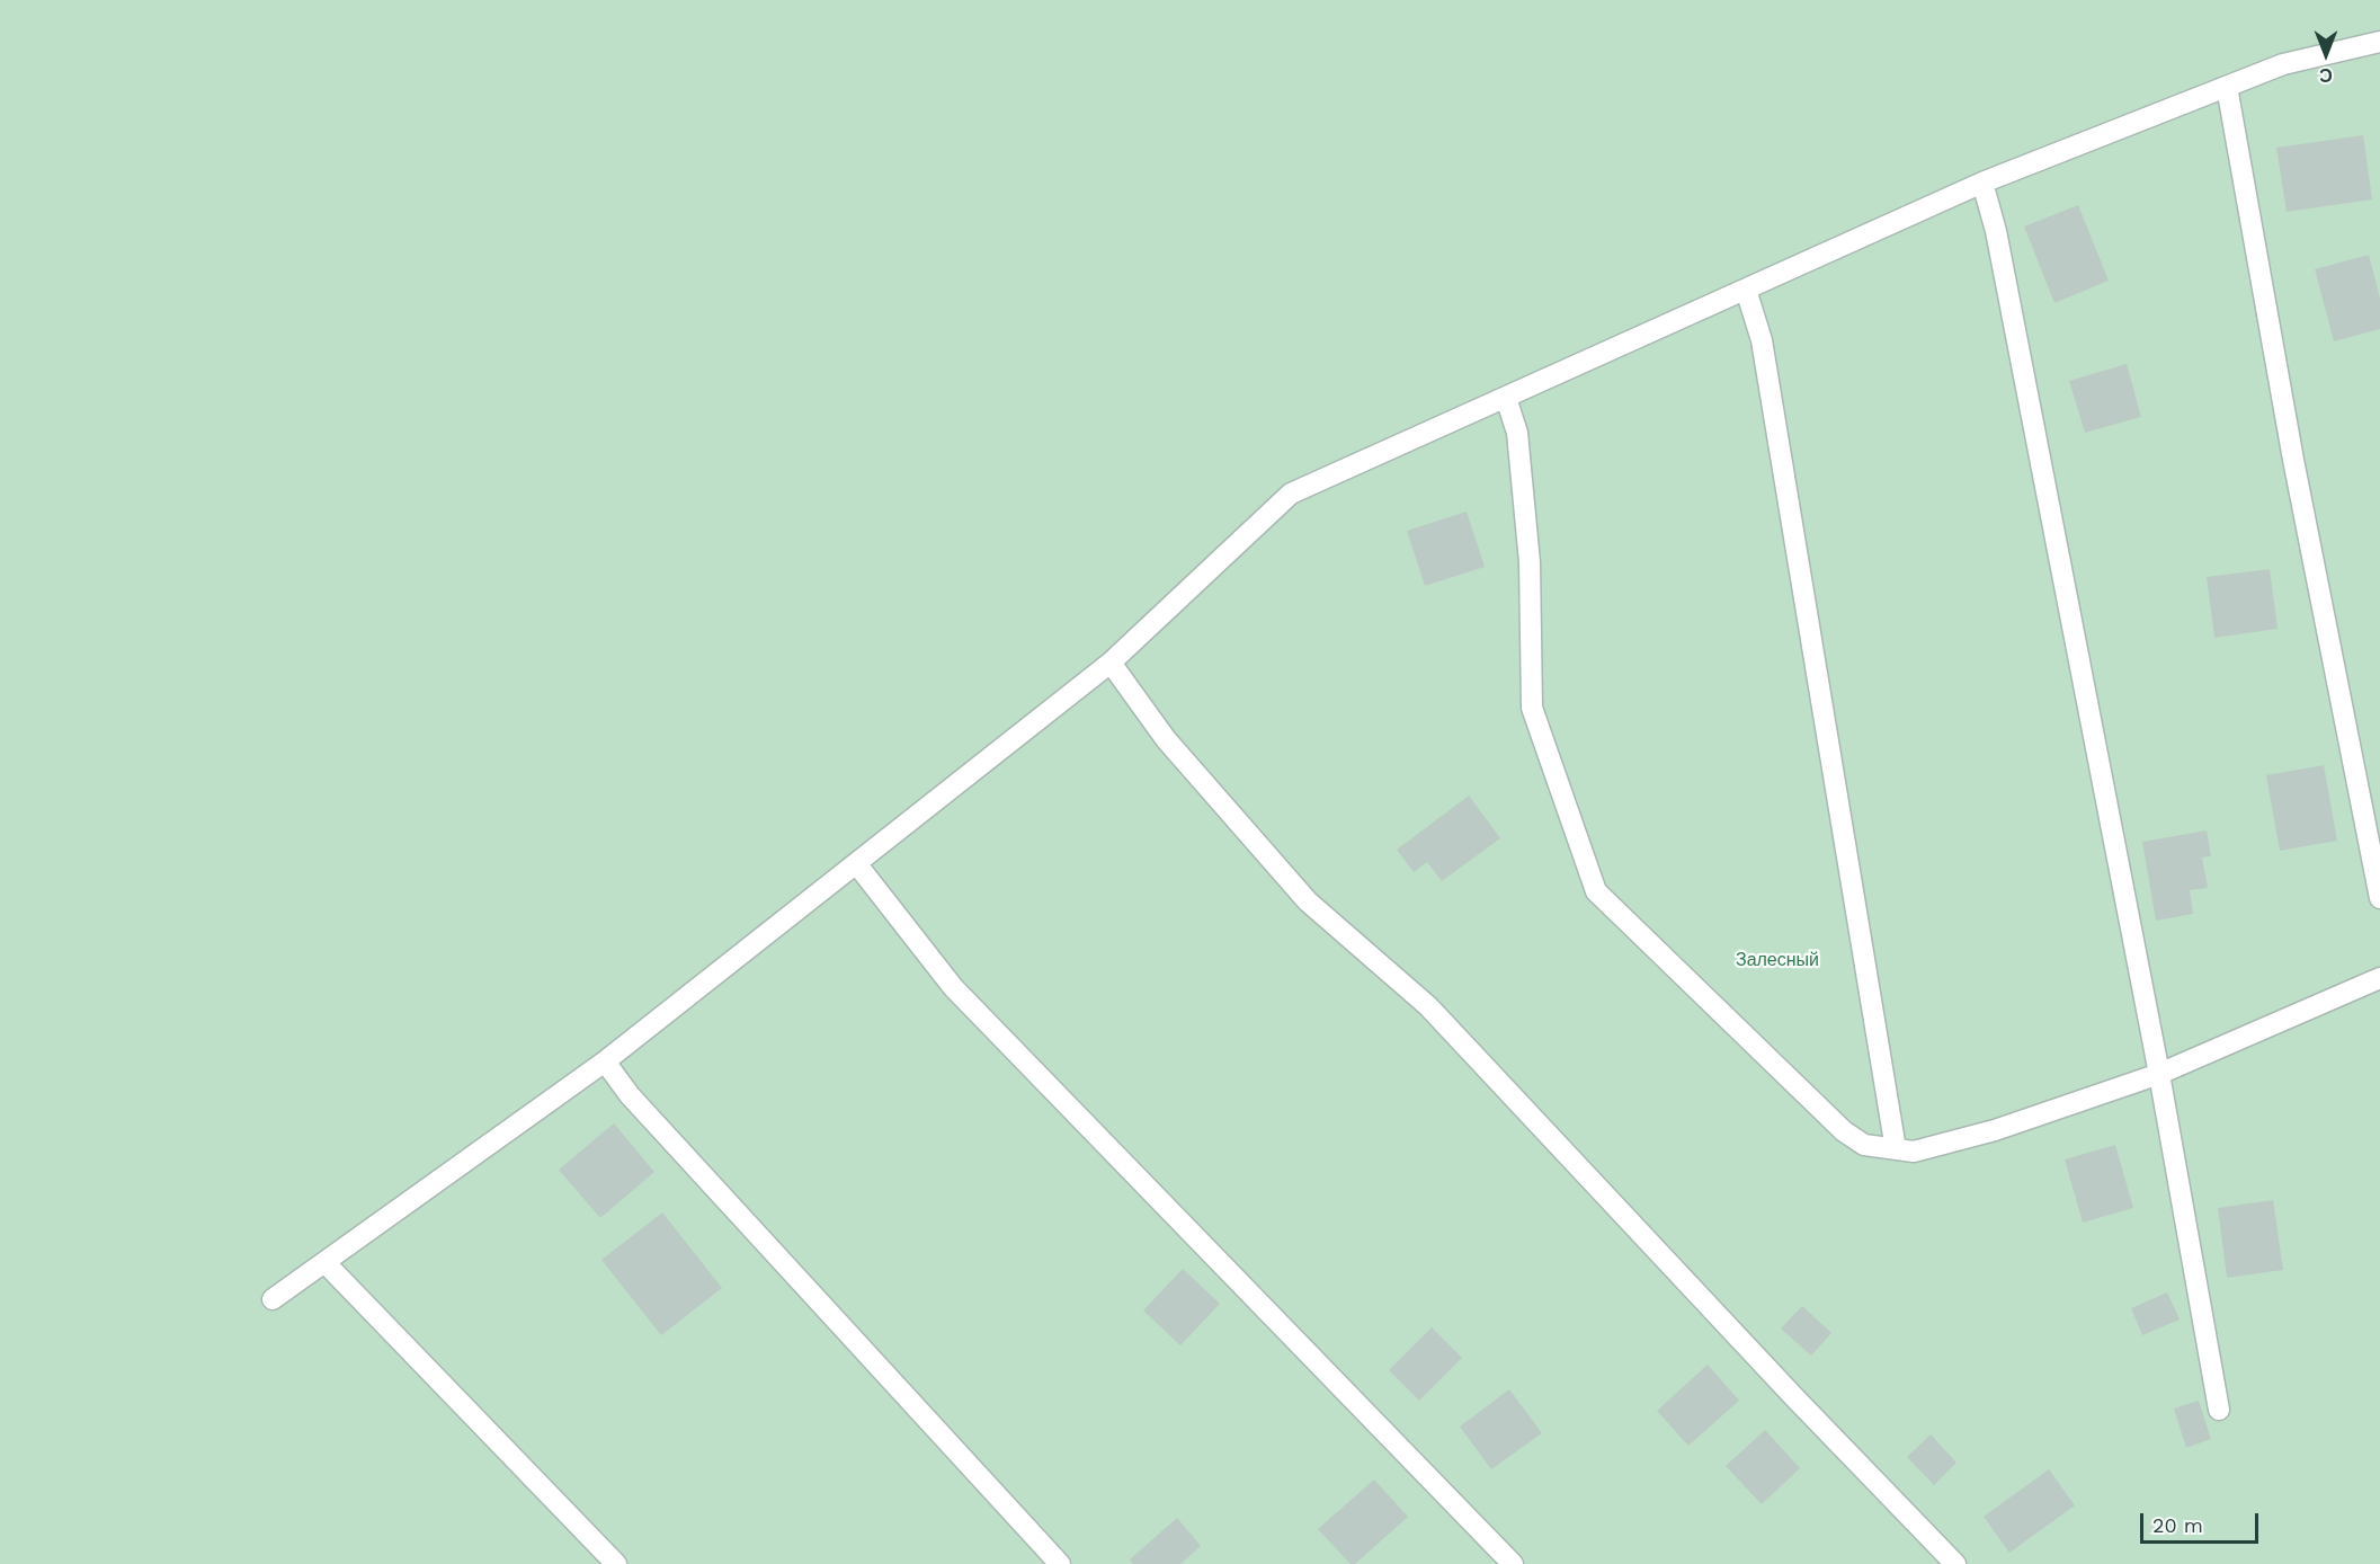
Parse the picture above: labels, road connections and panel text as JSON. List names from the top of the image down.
{
  "parks": ["Залесный"],
  "scale_bar": "20 m",
  "north": "bottom"
}
